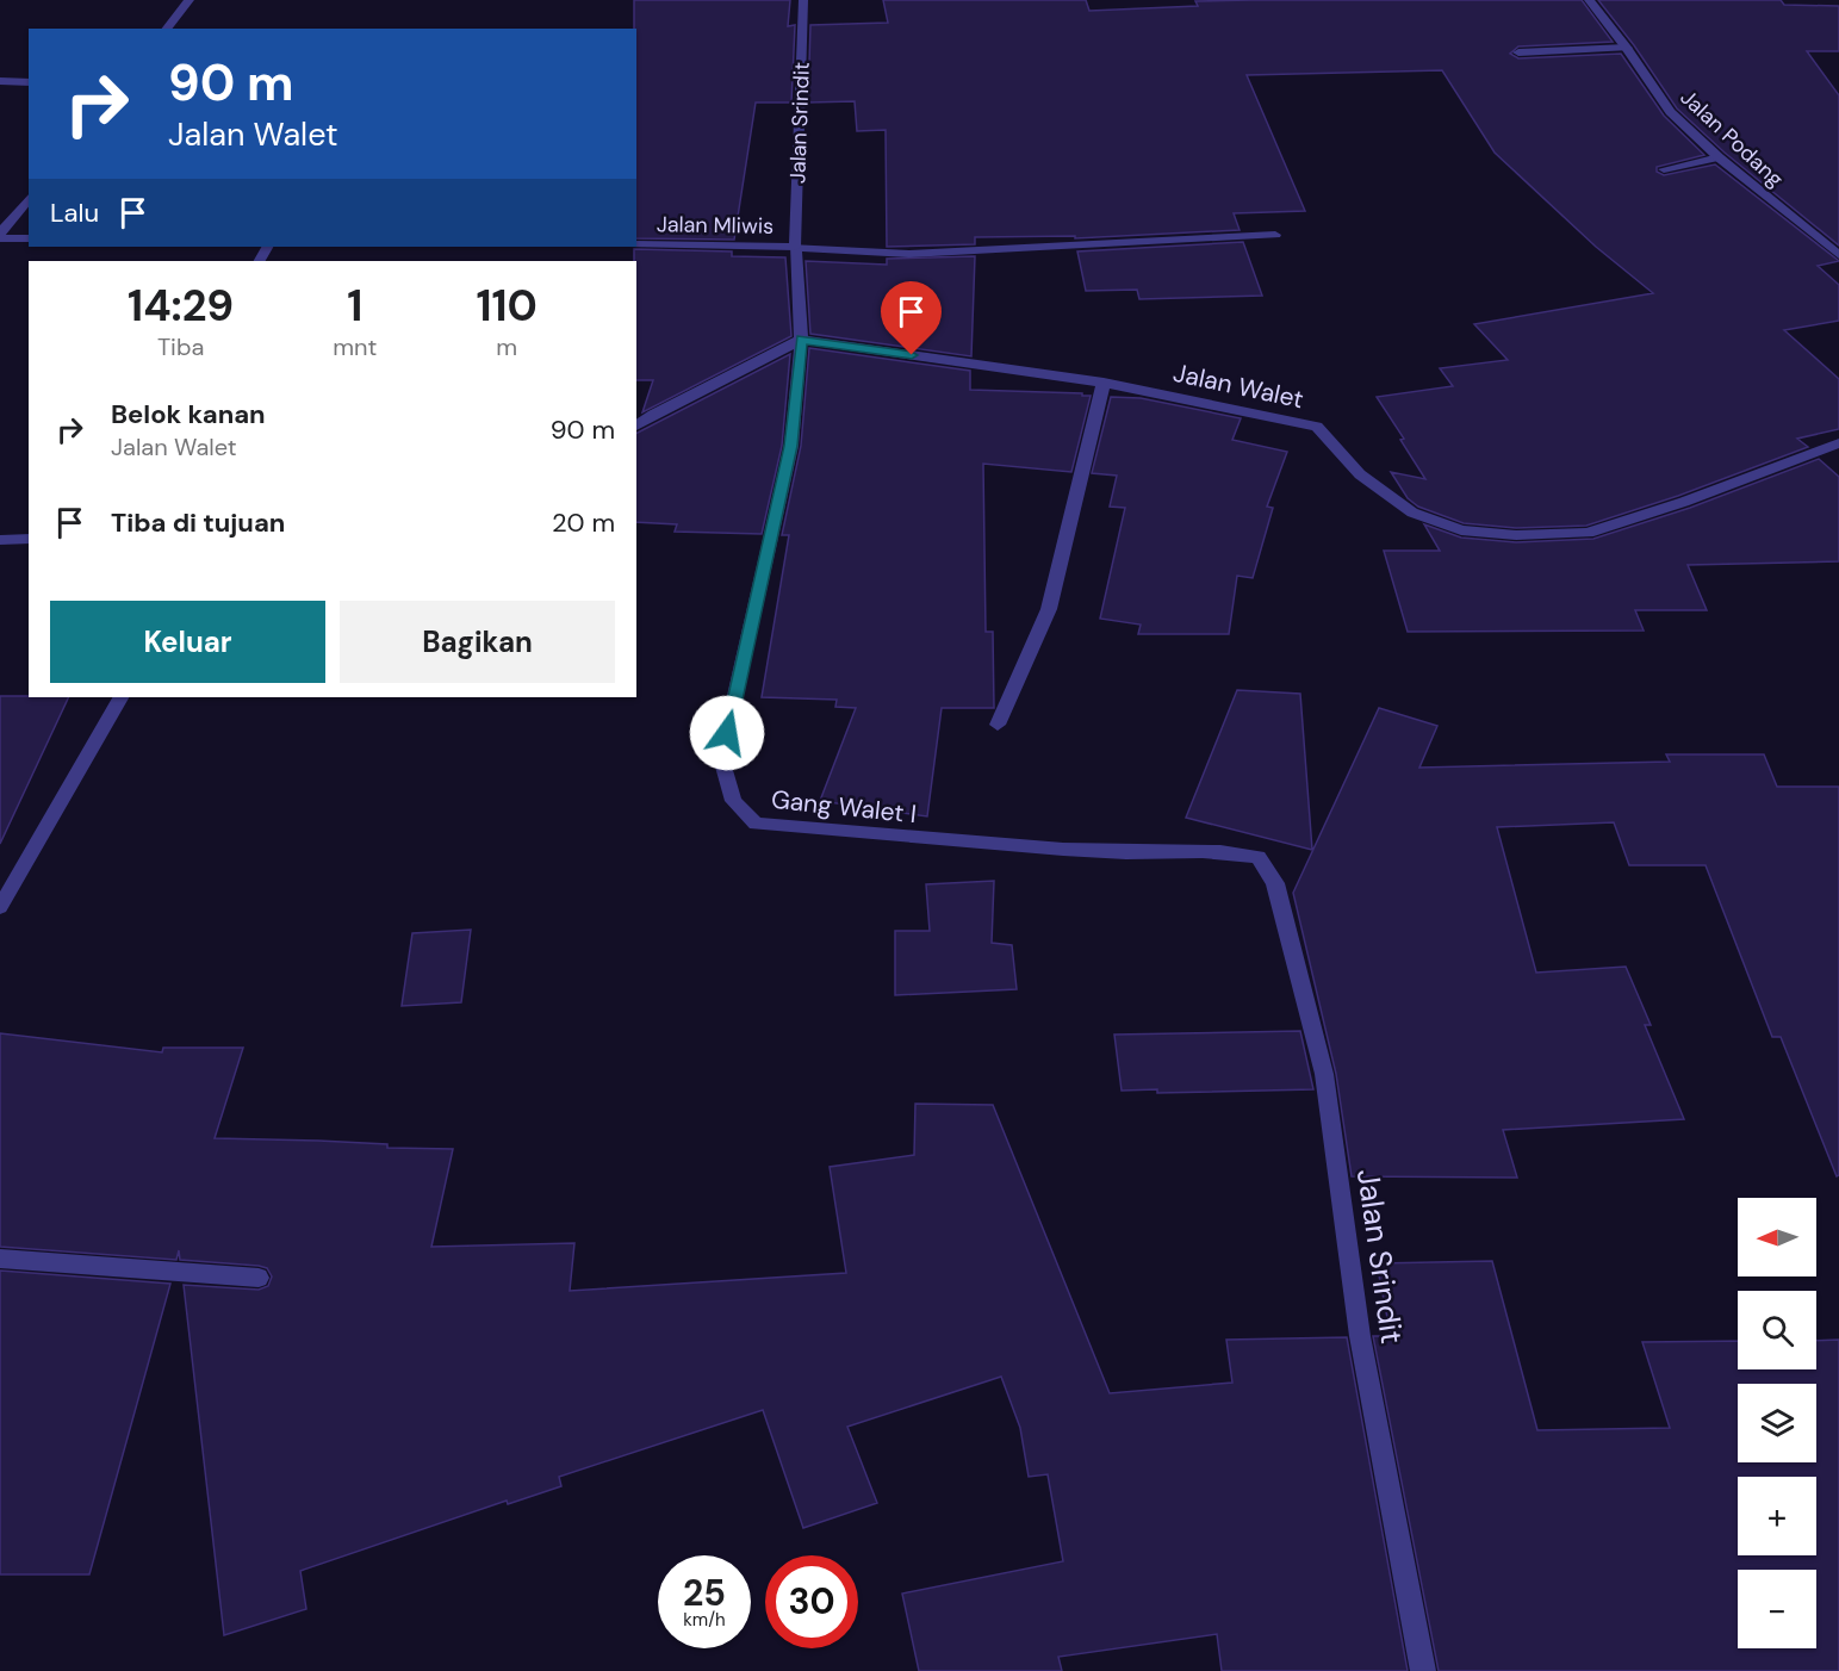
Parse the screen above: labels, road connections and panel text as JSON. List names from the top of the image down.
{
  "streets": {
    "street": [
      "Jalan Srindit",
      "Jalan Podang",
      "Jalan Mliwis",
      "Jalan Walet",
      "Gang Walet I"
    ]
  },
  "crossings": [
    ["Jalan Srindit", "Jalan Mliwis"],
    ["Jalan Srindit", "Gang Walet I"],
    ["Jalan Walet", "Gang Walet I"]
  ],
  "north": "left",
  "page": {
    "turn": ["90 m", "Jalan Walet"],
    "then": "Lalu",
    "eta": [
      "14:29",
      "Tiba",
      "1",
      "mnt",
      "110",
      "m"
    ],
    "list": [
      {
        "name": "Belok kanan",
        "note": "Jalan Walet",
        "value": "90 m"
      },
      {
        "name": "Tiba di tujuan",
        "value": "20 m"
      }
    ],
    "buttons": ["Keluar", "Bagikan"],
    "map_buttons": ["+", "−"],
    "speed": "25 km/h",
    "limit": "30"
  }
}
